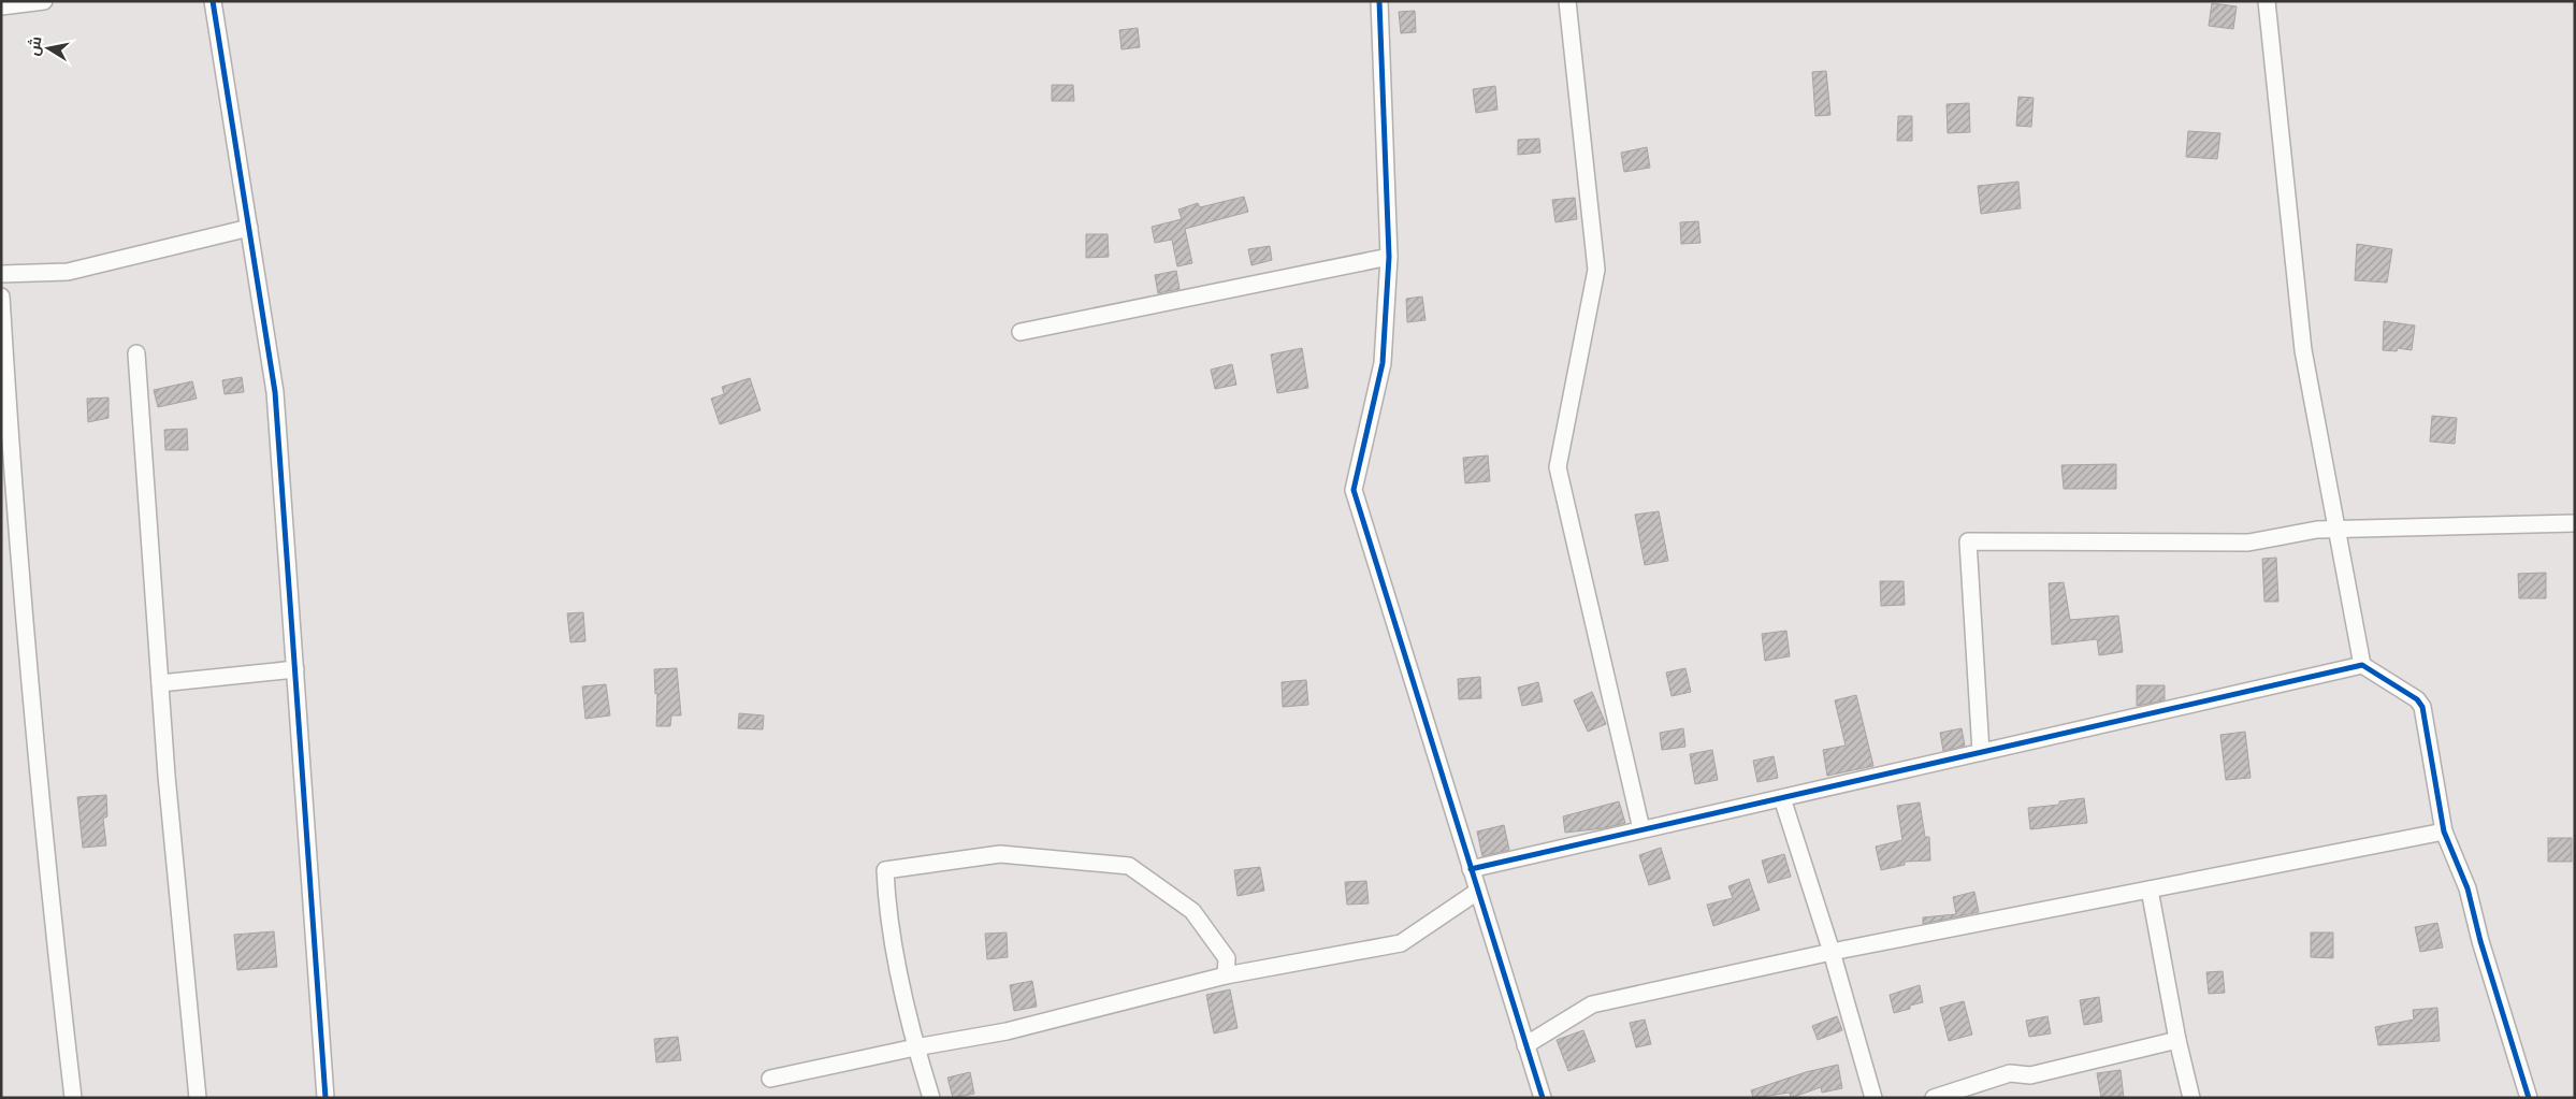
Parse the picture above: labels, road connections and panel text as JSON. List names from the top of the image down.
{
  "north": "left"
}
